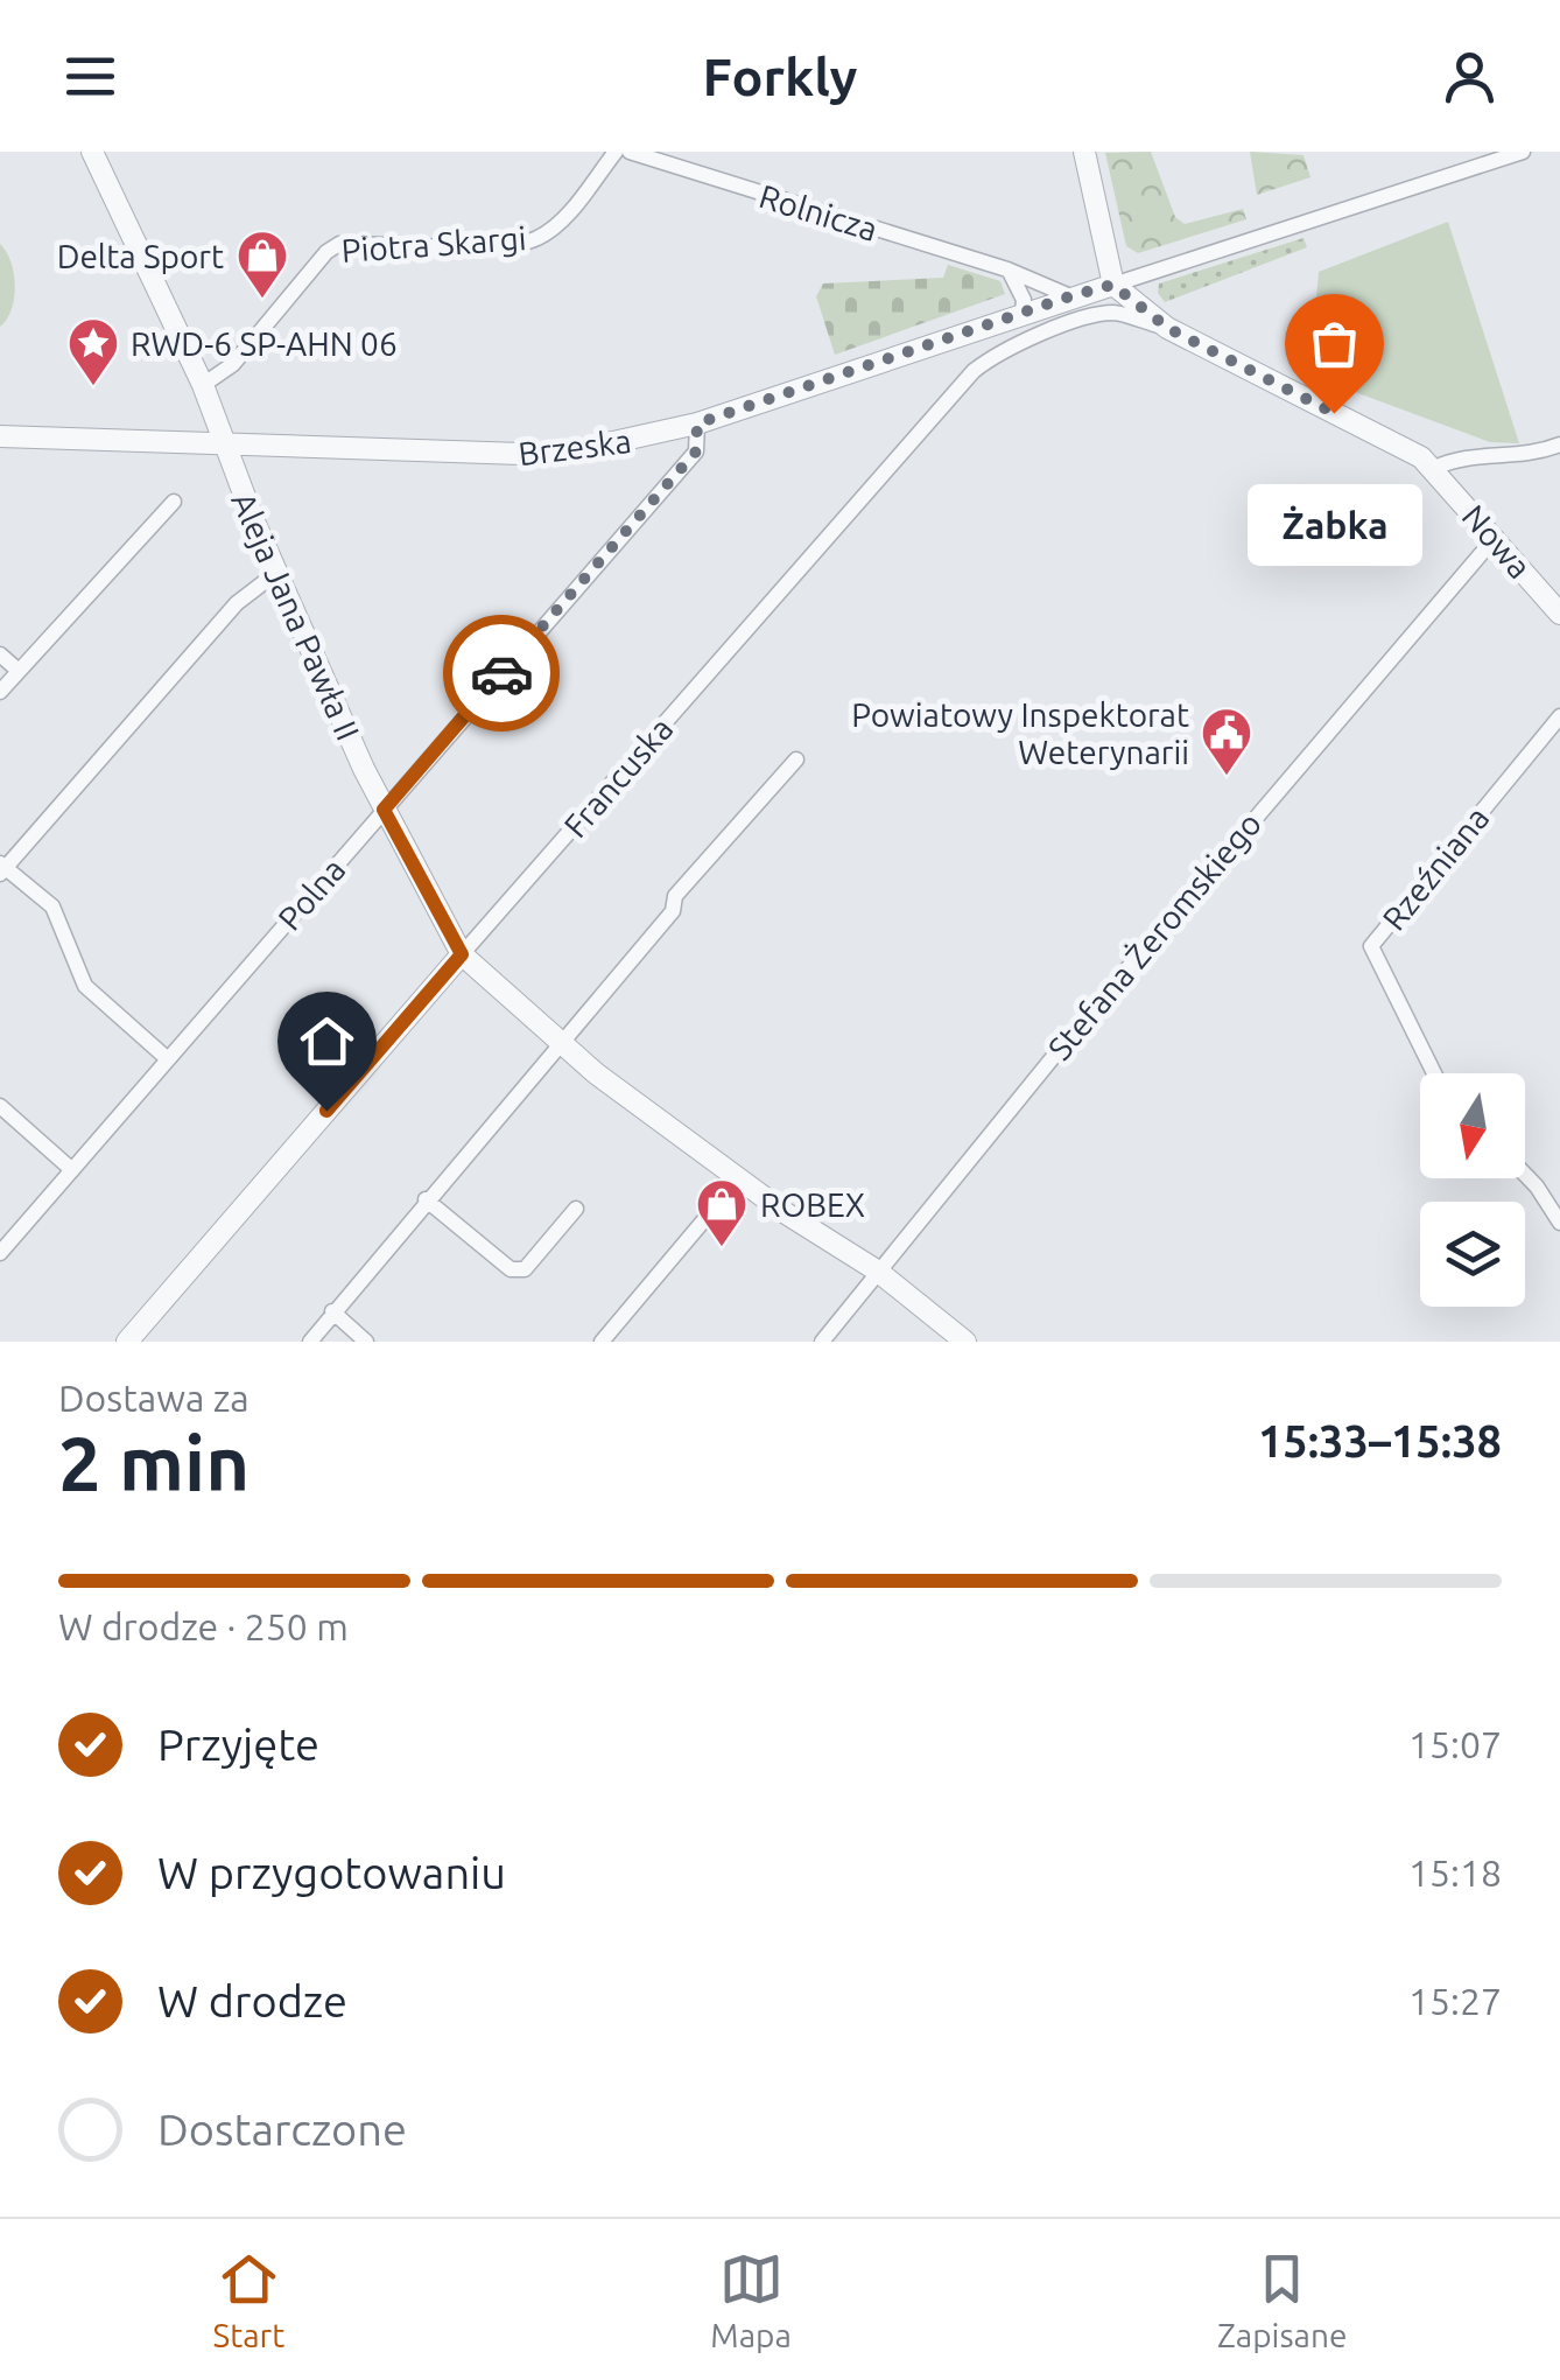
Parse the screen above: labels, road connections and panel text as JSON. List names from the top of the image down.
{
  "streets": {
    "street": [
      "Rolnicza",
      "Piotra Skargi",
      "Brzeska",
      "Nowa",
      "Aleja Jana Pawła II",
      "Francuska",
      "Rzeźniana",
      "Polna",
      "Stefana Żeromskiego"
    ]
  },
  "crossings": [
    ["Rolnicza", "Brzeska"],
    ["Piotra Skargi", "Aleja Jana Pawła II"],
    ["Brzeska", "Nowa"],
    ["Brzeska", "Aleja Jana Pawła II"],
    ["Brzeska", "Polna"],
    ["Nowa", "Francuska"],
    ["Nowa", "Stefana Żeromskiego"],
    ["Aleja Jana Pawła II", "Francuska"],
    ["Aleja Jana Pawła II", "Polna"],
    ["Aleja Jana Pawła II", "Stefana Żeromskiego"]
  ],
  "places": {
    "shop": ["Delta Sport", "ROBEX"],
    "place": ["RWD-6 SP-AHN 06"],
    "other": ["Żabka"],
    "public building": ["Powiatowy Inspektorat Weterynarii"]
  },
  "north": "bottom",
  "page": {
    "header": "Forkly",
    "bubble": "Żabka",
    "heading": ["2 min", "Dostawa za", "15:33–15:38"],
    "bar": "W drodze · 250 m",
    "list": [
      ["Przyjęte", "15:07"],
      ["W przygotowaniu", "15:18"],
      ["W drodze", "15:27"],
      "Dostarczone"
    ],
    "tabs": ["Start", "Mapa", "Zapisane"]
  }
}
